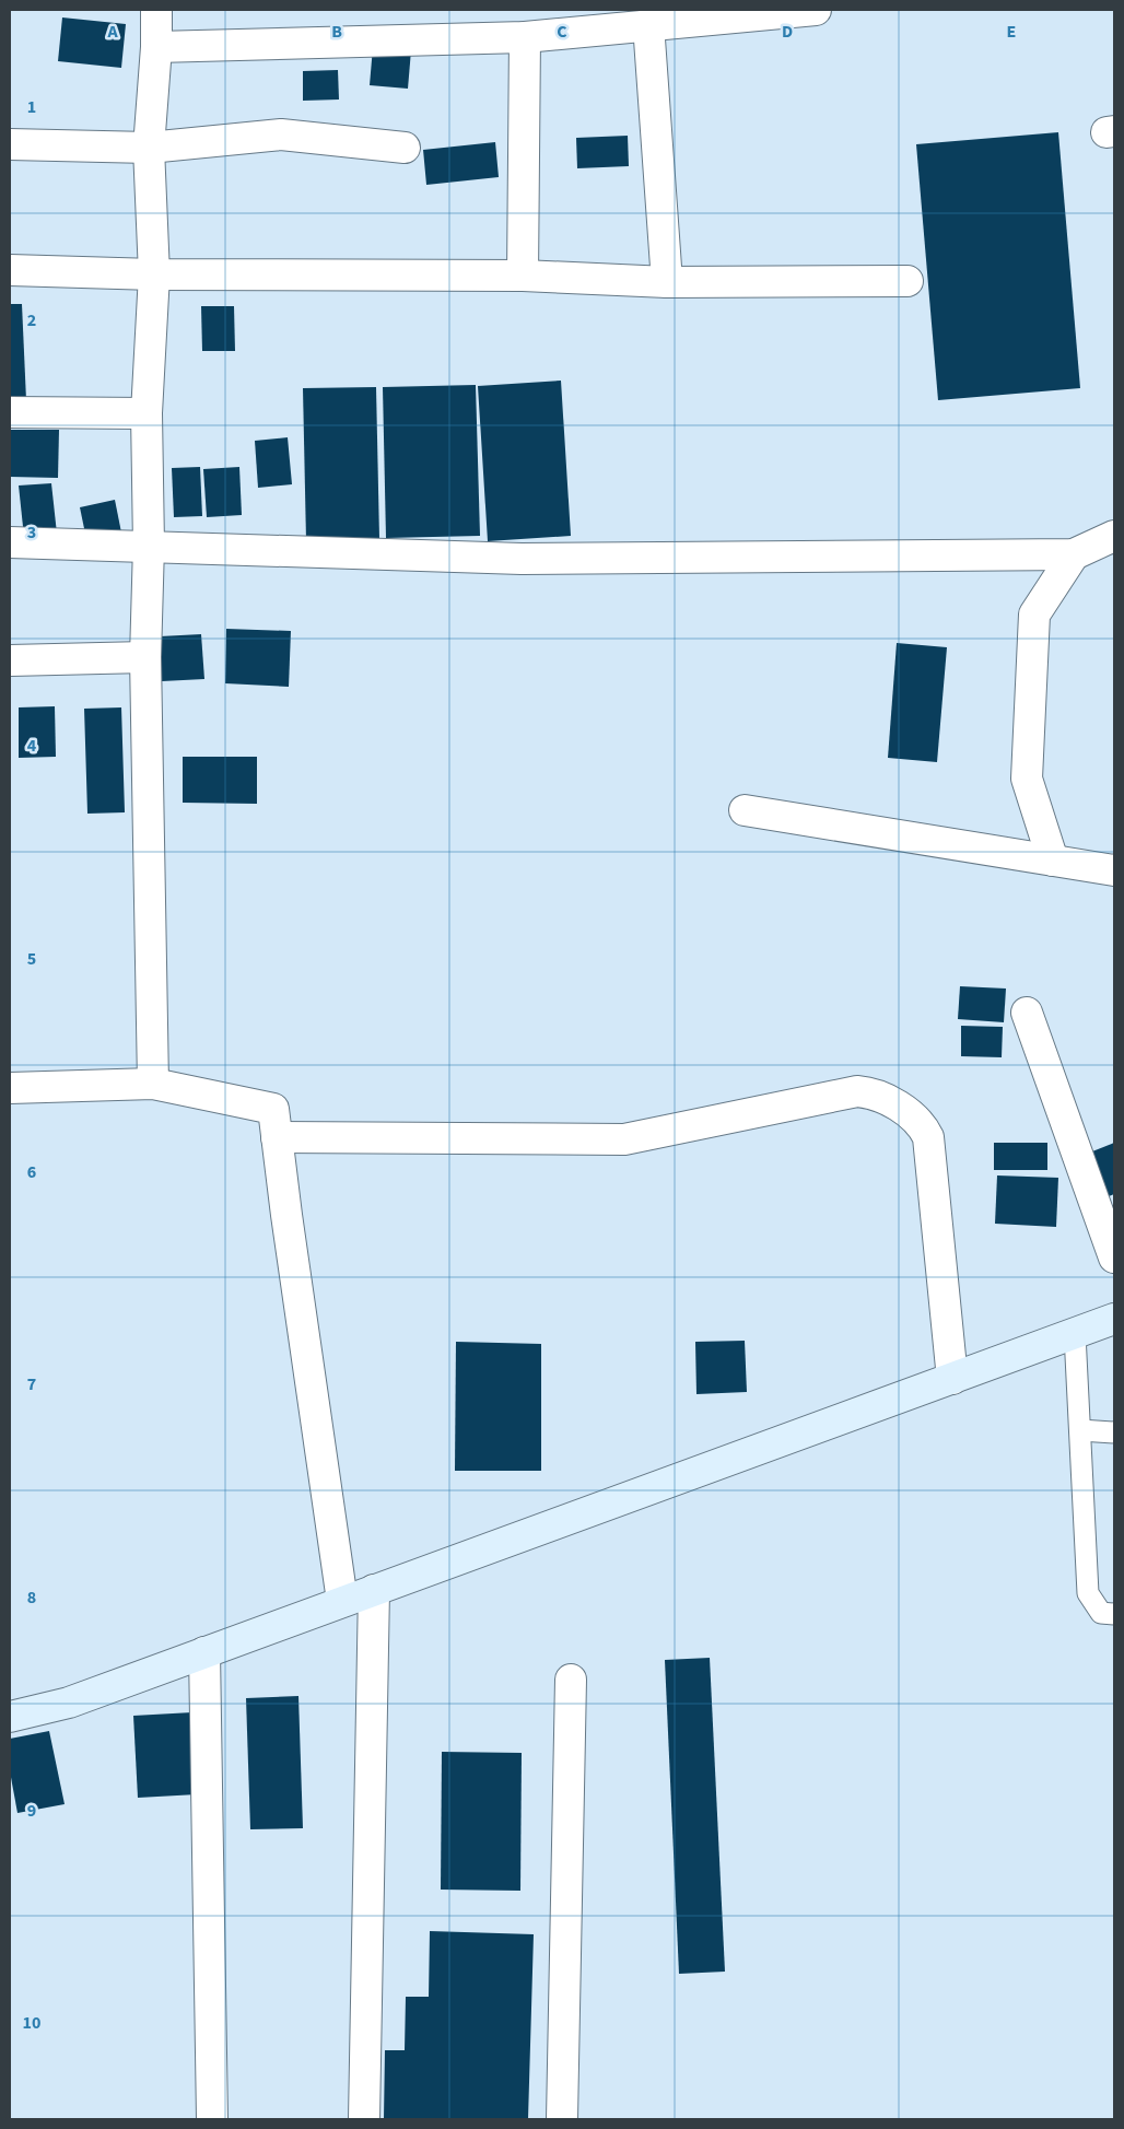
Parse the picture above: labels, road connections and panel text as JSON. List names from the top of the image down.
{
  "grid": {
    "columns": [
      "A",
      "B",
      "C",
      "D",
      "E"
    ],
    "rows": [
      "1",
      "2",
      "3",
      "4",
      "5",
      "6",
      "7",
      "8",
      "9",
      "10"
    ]
  }
}
